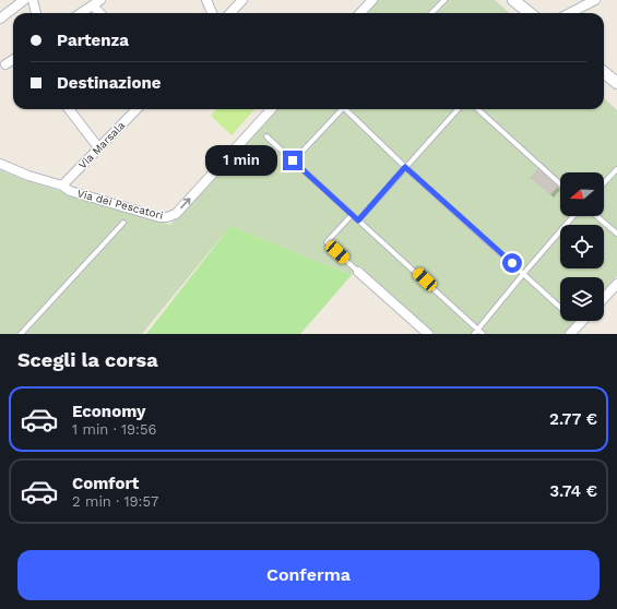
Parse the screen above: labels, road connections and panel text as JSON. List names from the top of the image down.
{
  "streets": {
    "street": ["Via Marsala", "Via dei Pescatori"]
  },
  "crossings": [
    ["Via Marsala", "Via dei Pescatori"]
  ],
  "one_way": ["Via dei Pescatori"],
  "north": "left",
  "page": {
    "banner": ["Partenza", "Destinazione"],
    "bubble": "1 min",
    "heading": "Scegli la corsa",
    "list": [
      {
        "name": "Economy",
        "note": "1 min · 19:56",
        "value": "2.77 €"
      },
      {
        "name": "Comfort",
        "note": "2 min · 19:57",
        "value": "3.74 €"
      }
    ],
    "buttons": "Conferma"
  }
}
